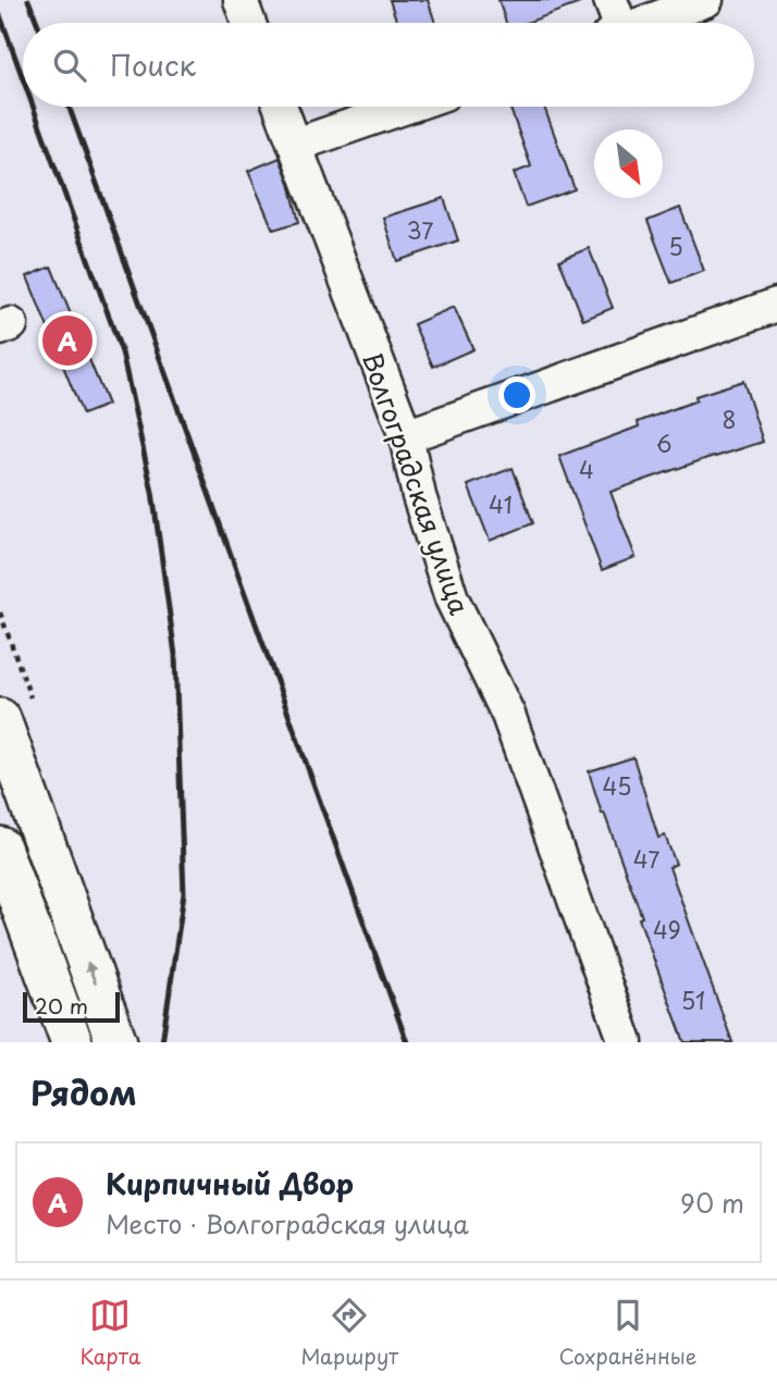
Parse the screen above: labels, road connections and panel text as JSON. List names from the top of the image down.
{
  "streets": {
    "street": ["Волгоградская улица"]
  },
  "house_numbers": [
    "37",
    "5",
    "8",
    "6",
    "4",
    "41",
    "45",
    "47",
    "49",
    "51"
  ],
  "scale_bar": "20 m",
  "north": "bottom right",
  "page": {
    "search": "Поиск",
    "pins": "A",
    "scale": "20 m",
    "heading": "Рядом",
    "list": [
      {
        "mark": "A",
        "name": "Кирпичный Двор",
        "note": "Место · Волгоградская улица",
        "value": "90 m"
      }
    ],
    "nav": ["Карта", "Маршрут", "Сохранённые"]
  }
}
